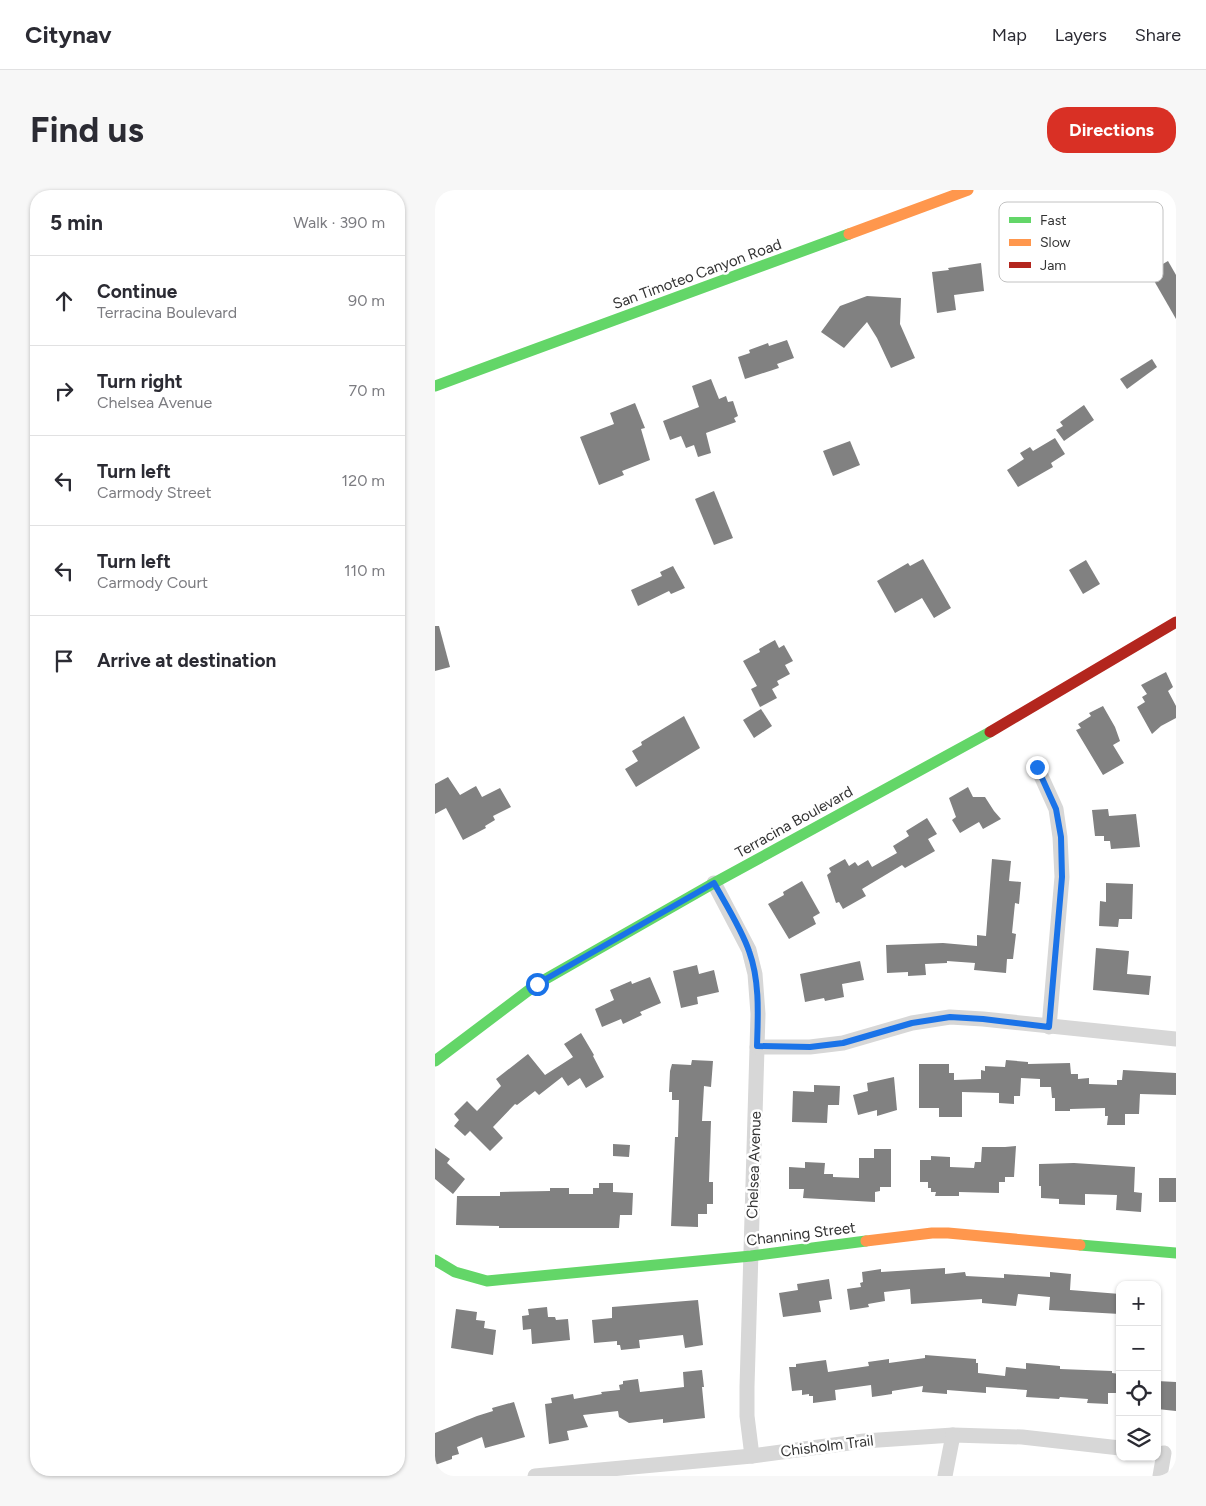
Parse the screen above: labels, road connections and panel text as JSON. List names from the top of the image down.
{
  "streets": {
    "main road": ["San Timoteo Canyon Road", "Terracina Boulevard", "Channing Street"],
    "street": ["Chelsea Avenue", "Chisholm Trail"]
  },
  "crossings": [
    ["Terracina Boulevard", "Chelsea Avenue"],
    ["Chelsea Avenue", "Channing Street"],
    ["Chelsea Avenue", "Chisholm Trail"]
  ],
  "legend": ["Fast", "Slow", "Jam"],
  "page": {
    "header": "Citynav",
    "nav": ["Map", "Layers", "Share"],
    "buttons": "Directions",
    "title": "Find us",
    "heading": ["5 min", "Walk · 390 m"],
    "list": [
      ["Continue", "Terracina Boulevard", "90 m"],
      ["Turn right", "Chelsea Avenue", "70 m"],
      ["Turn left", "Carmody Street", "120 m"],
      ["Turn left", "Carmody Court", "110 m"],
      "Arrive at destination"
    ],
    "map_buttons": ["+", "−"]
  }
}
